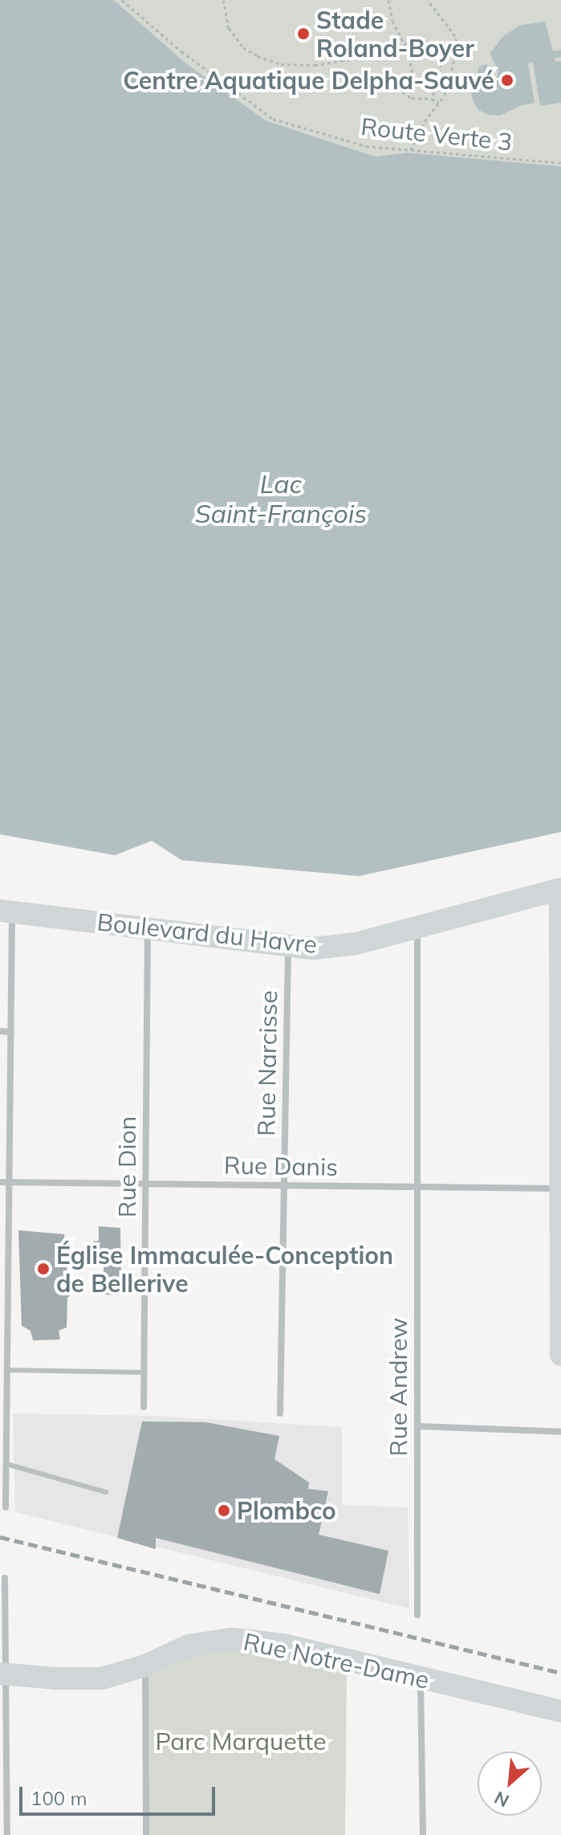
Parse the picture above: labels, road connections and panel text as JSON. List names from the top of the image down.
{
  "streets": {
    "street": [
      "Boulevard du Havre",
      "Rue Narcisse",
      "Rue Danis",
      "Rue Dion",
      "Rue Andrew",
      "Rue Notre-Dame"
    ],
    "path": ["Route Verte 3"]
  },
  "crossings": [
    ["Boulevard du Havre", "Rue Narcisse"],
    ["Boulevard du Havre", "Rue Dion"],
    ["Boulevard du Havre", "Rue Andrew"],
    ["Rue Narcisse", "Rue Danis"],
    ["Rue Danis", "Rue Dion"],
    ["Rue Danis", "Rue Andrew"]
  ],
  "water": ["Lac Saint-François"],
  "parks": ["Parc Marquette"],
  "places": [
    "Stade Roland-Boyer",
    "Centre Aquatique Delpha-Sauvé",
    "Église Immaculée-Conception de Bellerive",
    "Plombco"
  ],
  "scale_bar": "100 m",
  "north": "bottom left"
}
